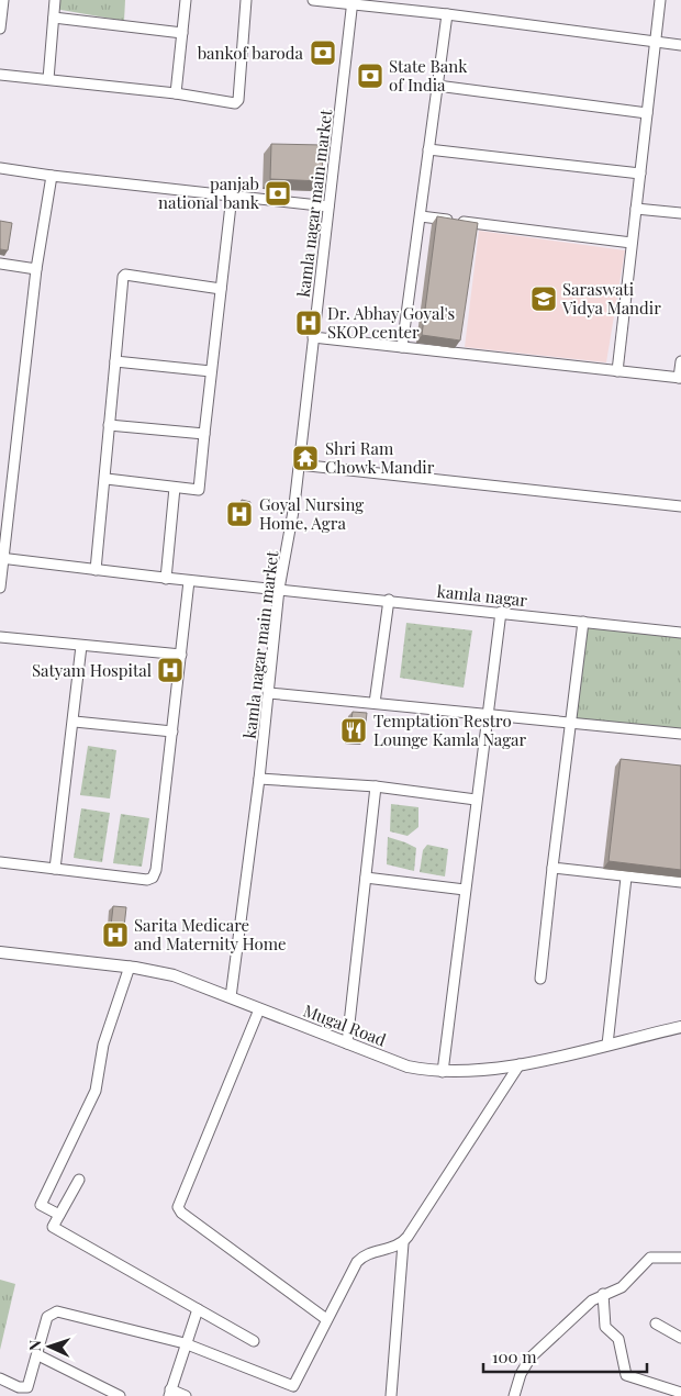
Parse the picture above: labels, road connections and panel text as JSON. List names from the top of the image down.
{
  "streets": {
    "street": ["kamla nagar main market", "kamla nagar", "Mugal Road"]
  },
  "crossings": [
    ["kamla nagar main market", "kamla nagar"],
    ["kamla nagar main market", "Mugal Road"]
  ],
  "places": {
    "bank": ["bankof baroda", "State Bank of India", "panjab national bank"],
    "school or university": ["Saraswati Vidya Mandir"],
    "hospital": [
      "Dr. Abhay Goyal's SKOP center",
      "Goyal Nursing Home, Agra",
      "Satyam Hospital",
      "Sarita Medicare and Maternity Home"
    ],
    "temple": ["Shri Ram Chowk Mandir"],
    "restaurant": ["Temptation Restro Lounge Kamla Nagar"]
  },
  "scale_bar": "100 m",
  "north": "left"
}
